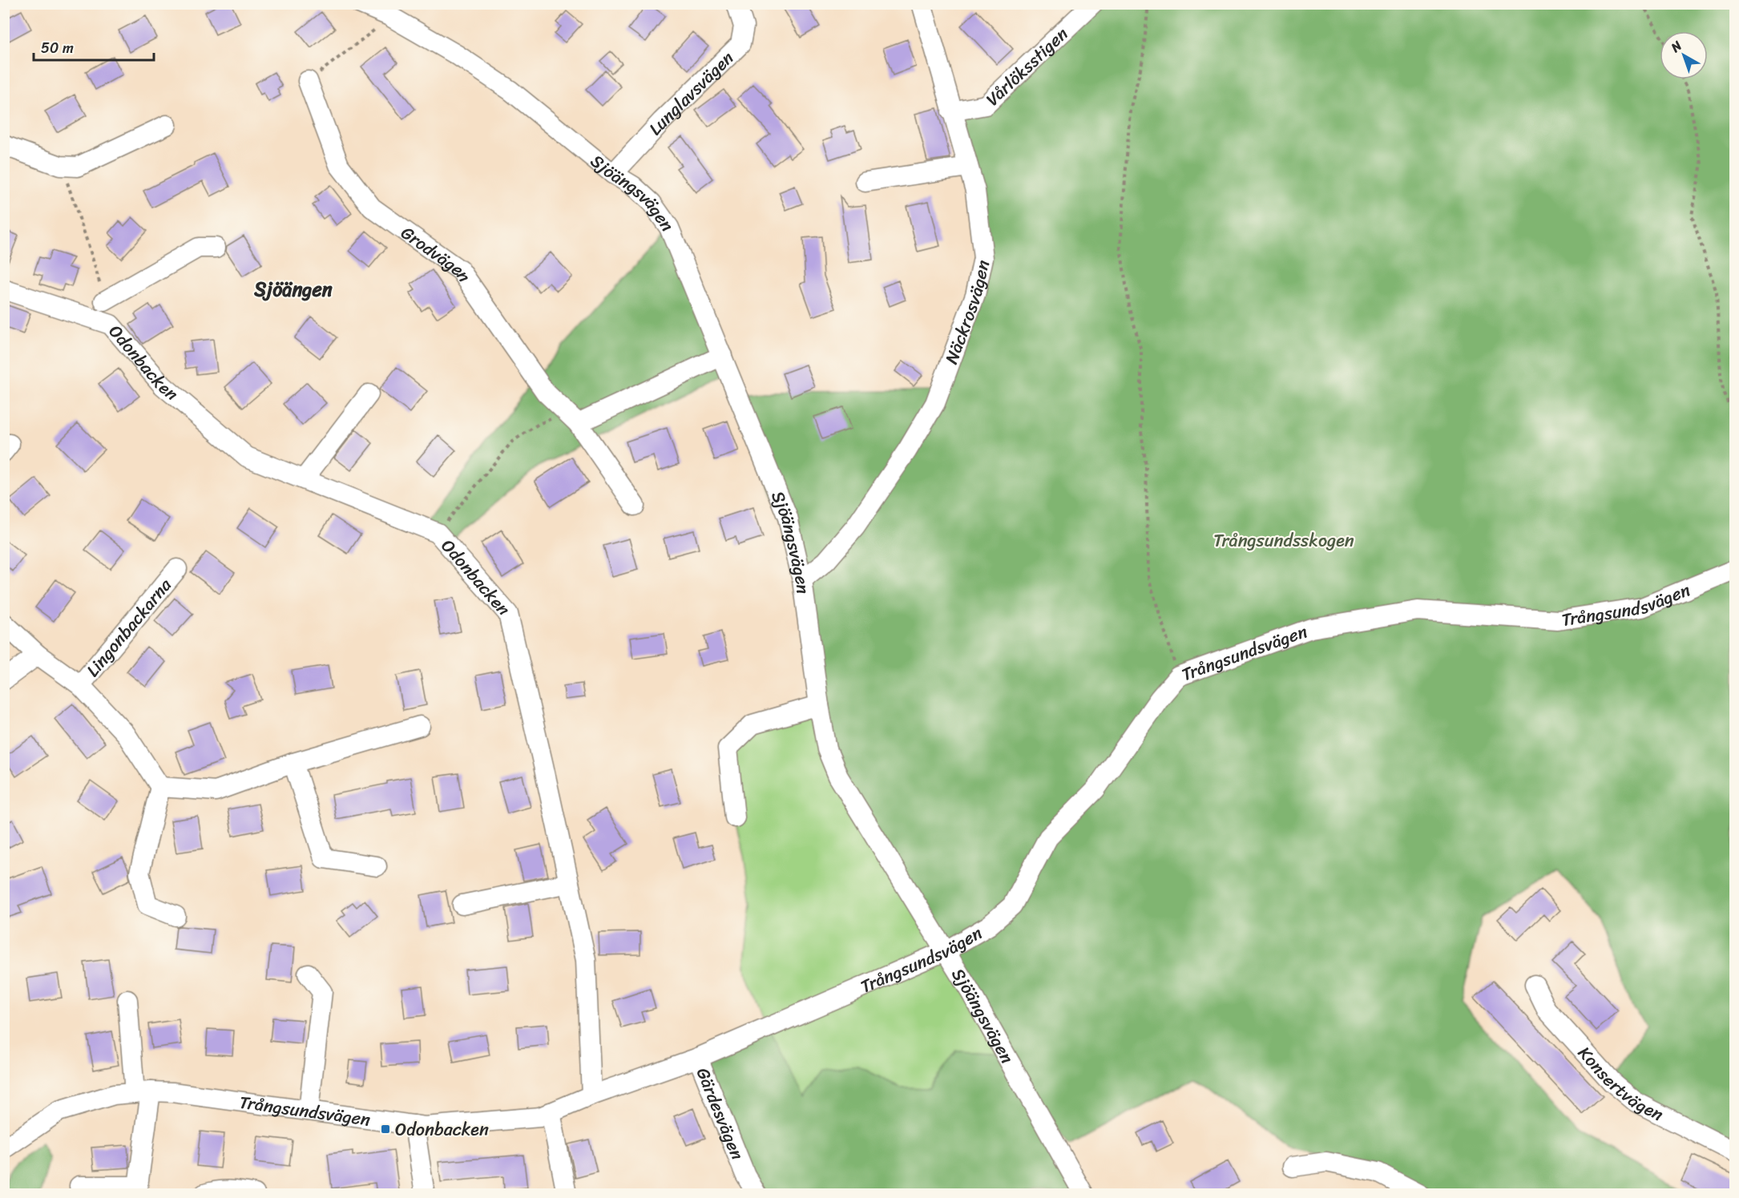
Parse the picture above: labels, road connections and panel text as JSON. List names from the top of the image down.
{
  "streets": {
    "street": [
      "Vårlöksstigen",
      "Lunglavsvägen",
      "Sjöängsvägen",
      "Grodvägen",
      "Näckrosvägen",
      "Odonbacken",
      "Trångsundsvägen",
      "Lingonbackarna",
      "Konsertvägen",
      "Gärdesvägen"
    ]
  },
  "crossings": [
    ["Vårlöksstigen", "Näckrosvägen"],
    ["Lunglavsvägen", "Sjöängsvägen"],
    ["Sjöängsvägen", "Näckrosvägen"],
    ["Sjöängsvägen", "Trångsundsvägen"],
    ["Odonbacken", "Trångsundsvägen"],
    ["Trångsundsvägen", "Gärdesvägen"]
  ],
  "districts": ["Sjöängen"],
  "parks": ["Trångsundsskogen"],
  "places": {
    "transit": ["Odonbacken"]
  },
  "scale_bar": "50 m",
  "north": "top left"
}
